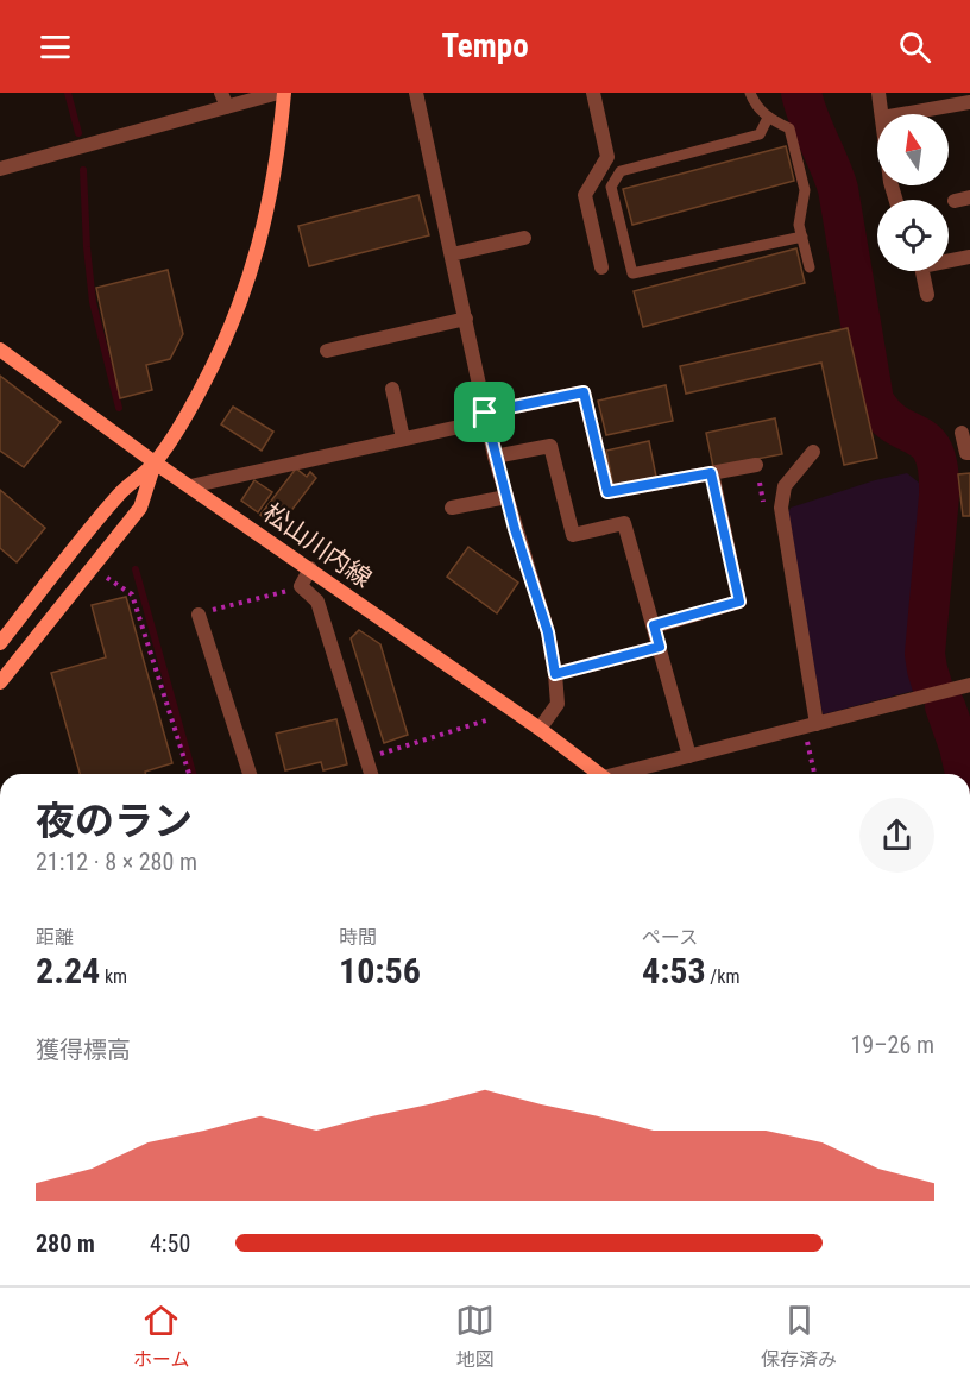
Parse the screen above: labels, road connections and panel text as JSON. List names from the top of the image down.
{
  "streets": {
    "street": ["松山川内線"]
  },
  "north": "top",
  "page": {
    "header": "Tempo",
    "heading": ["夜のラン", "21:12 · 8 × 280 m"],
    "stats": [
      ["距離", "2.24 km"],
      ["時間", "10:56"],
      ["ペース", "4:53 /km"]
    ],
    "chart": ["獲得標高", "19–26 m"],
    "list": [
      {
        "name": "280 m",
        "note": "4:50"
      }
    ],
    "tabs": ["ホーム", "地図", "保存済み"]
  }
}
